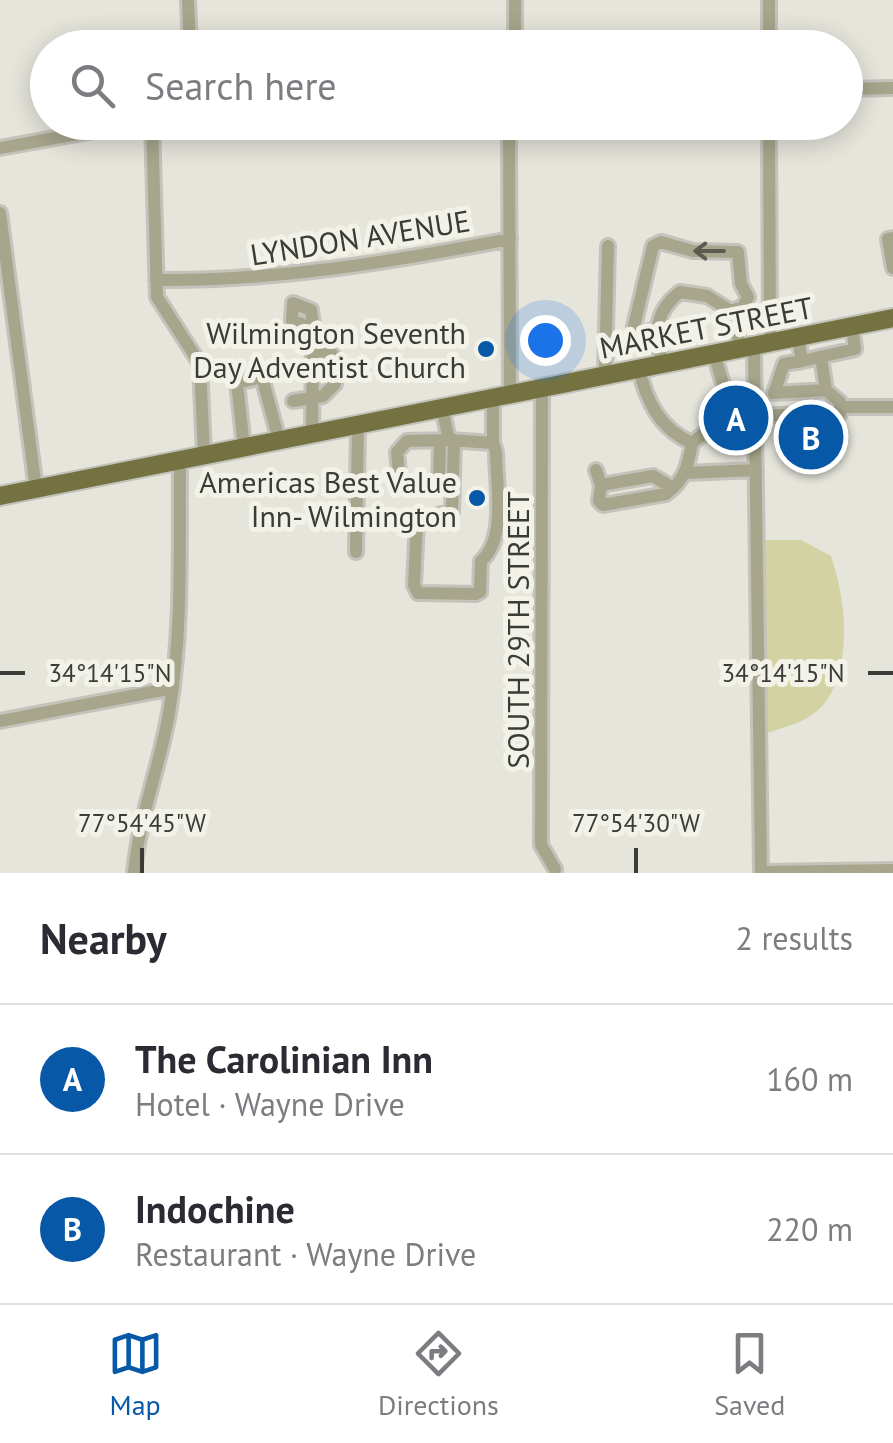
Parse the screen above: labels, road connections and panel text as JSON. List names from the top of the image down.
{
  "streets": {
    "main road": ["MARKET STREET"],
    "street": ["LYNDON AVENUE", "SOUTH 29TH STREET"]
  },
  "crossings": [
    ["MARKET STREET", "SOUTH 29TH STREET"]
  ],
  "places": ["Wilmington Seventh Day Adventist Church", "Americas Best Value Inn- Wilmington"],
  "page": {
    "search": "Search here",
    "pins": ["A", "B"],
    "heading": ["Nearby", "2 results"],
    "list": [
      {
        "mark": "A",
        "name": "The Carolinian Inn",
        "note": "Hotel · Wayne Drive",
        "value": "160 m"
      },
      {
        "mark": "B",
        "name": "Indochine",
        "note": "Restaurant · Wayne Drive",
        "value": "220 m"
      }
    ],
    "nav": ["Map", "Directions", "Saved"]
  },
  "coordinates": ["34°14'15\"N", "77°54'45\"W", "77°54'30\"W"]
}
